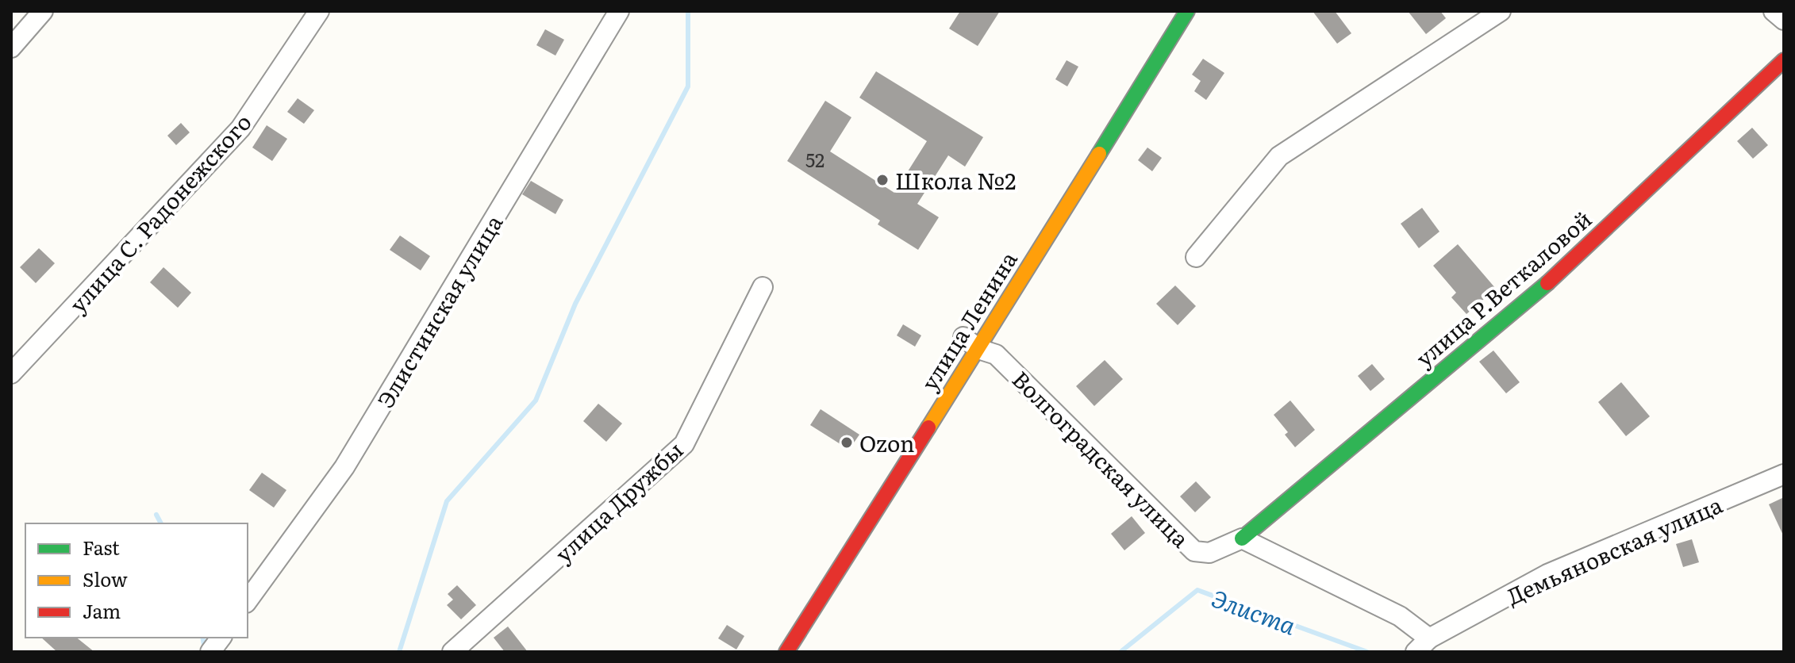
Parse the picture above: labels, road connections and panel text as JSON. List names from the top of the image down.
{
  "streets": {
    "main road": ["улица Р.Веткаловой", "улица Ленина"],
    "street": [
      "улица С. Радонежского",
      "Элистинская улица",
      "Волгоградская улица",
      "улица Дружбы",
      "Демьяновская улица"
    ]
  },
  "crossings": [
    ["улица Р.Веткаловой", "Волгоградская улица"],
    ["улица Ленина", "Волгоградская улица"]
  ],
  "water": ["Элиста"],
  "places": ["Школа №2", "Ozon"],
  "house_numbers": ["52"],
  "legend": ["Fast", "Slow", "Jam"]
}
